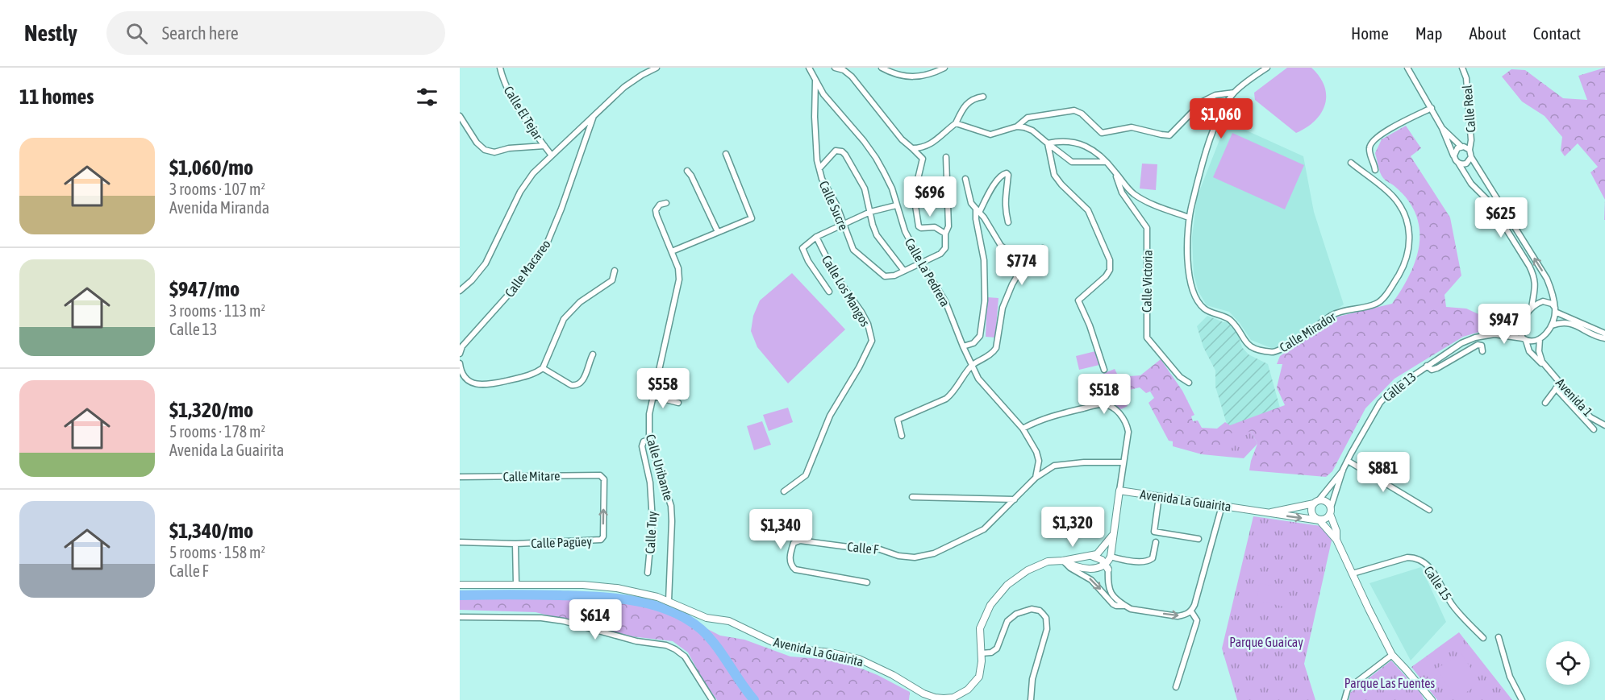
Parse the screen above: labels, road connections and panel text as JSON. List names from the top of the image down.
{
  "streets": {
    "street": [
      "Calle Real",
      "Calle El Tejar",
      "Calle Sucre",
      "Calle Macareo",
      "Calle La Pedrera",
      "Calle Victoria",
      "Calle Los Mangos",
      "Calle Mirador",
      "Calle 13",
      "Avenida 1",
      "Calle Uribante",
      "Calle Mitare",
      "Avenida La Guairita",
      "Calle Tuy",
      "Calle Pagüey",
      "Calle F",
      "Calle 15"
    ]
  },
  "crossings": [
    ["Calle Sucre", "Calle La Pedrera"],
    ["Calle La Pedrera", "Calle F"],
    ["Calle 13", "Avenida 1"],
    ["Calle 13", "Avenida La Guairita"],
    ["Calle Uribante", "Avenida La Guairita"],
    ["Calle Uribante", "Calle Tuy"],
    ["Calle Mitare", "Calle Pagüey"],
    ["Avenida La Guairita", "Calle Pagüey"]
  ],
  "parks": ["Parque Guaicay", "Parque Las Fuentes"],
  "page": {
    "header": "Nestly",
    "search": "Search here",
    "nav": [
      "Home",
      "Map",
      "About",
      "Contact"
    ],
    "heading": "11 homes",
    "price": [
      "$1,060",
      "$696",
      "$625",
      "$774",
      "$947",
      "$558",
      "$518",
      "$881",
      "$1,320",
      "$1,340",
      "$614"
    ],
    "list": [
      {
        "name": "$1,060/mo",
        "note": "3 rooms · 107 m² · Avenida Miranda"
      },
      {
        "name": "$947/mo",
        "note": "3 rooms · 113 m² · Calle 13"
      },
      {
        "name": "$1,320/mo",
        "note": "5 rooms · 178 m² · Avenida La Guairita"
      },
      {
        "name": "$1,340/mo",
        "note": "5 rooms · 158 m² · Calle F"
      }
    ]
  }
}
